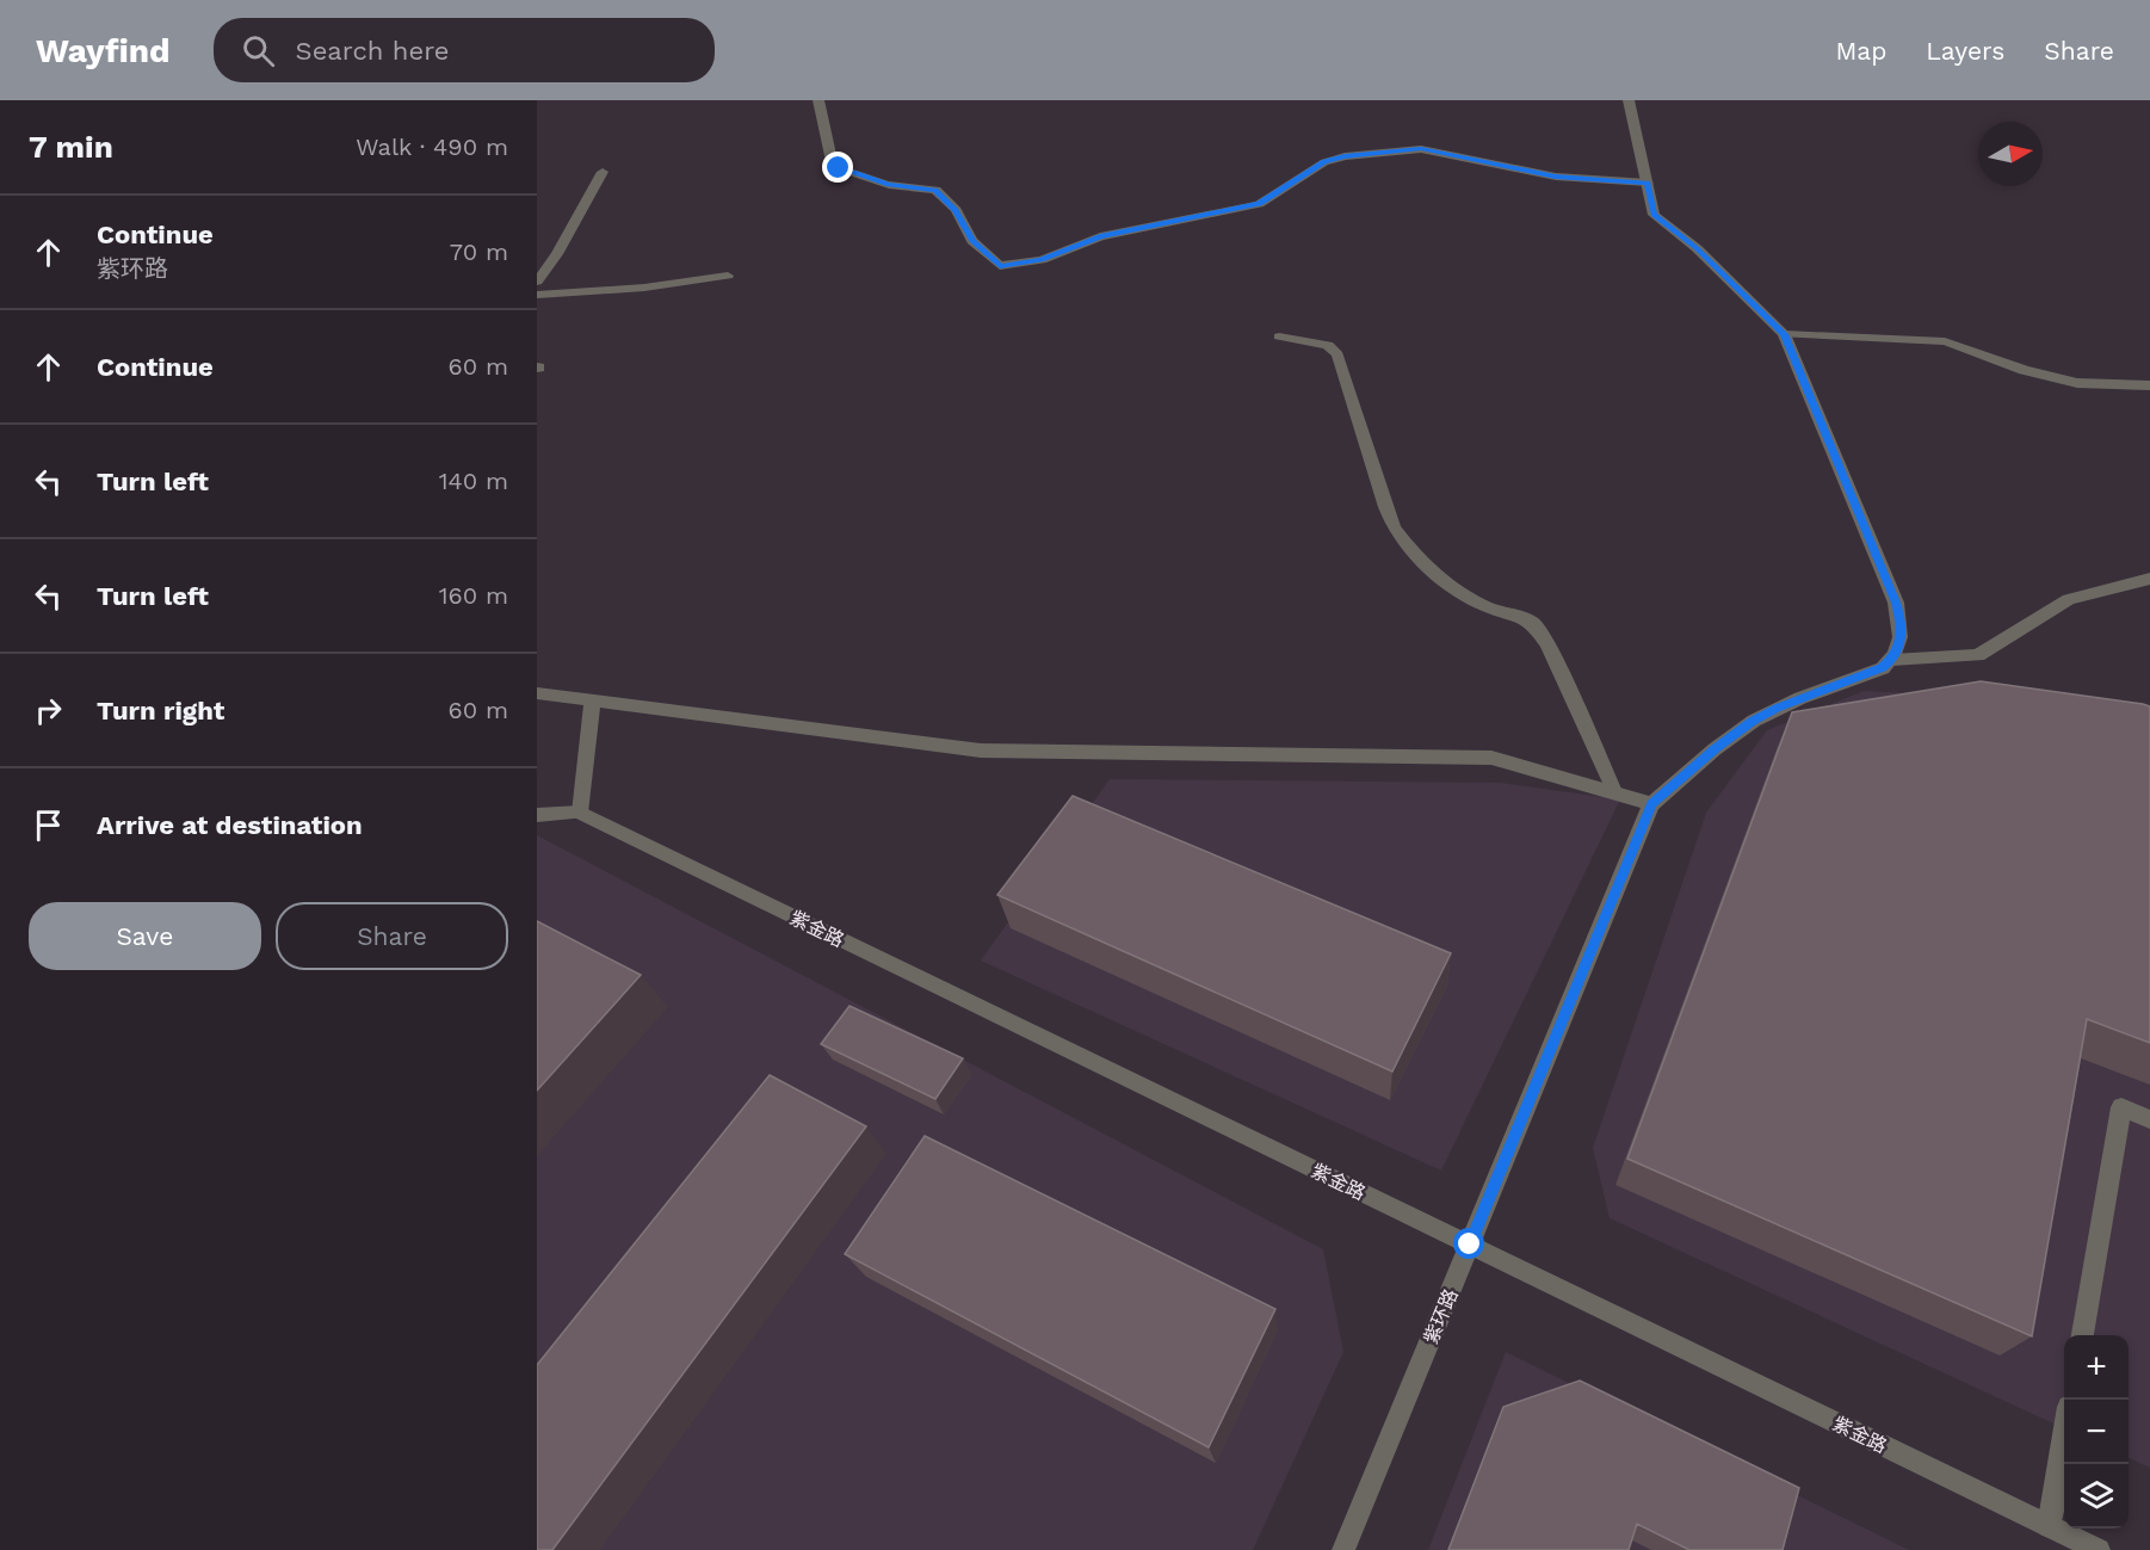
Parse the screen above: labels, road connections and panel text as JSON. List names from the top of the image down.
{
  "streets": {
    "street": ["紫金路", "紫环路"]
  },
  "crossings": [
    ["紫金路", "紫环路"]
  ],
  "north": "right",
  "page": {
    "header": "Wayfind",
    "search": "Search here",
    "nav": ["Map", "Layers", "Share"],
    "heading": ["7 min", "Walk · 490 m"],
    "list": [
      ["Continue", "紫环路", "70 m"],
      ["Continue", "60 m"],
      ["Turn left", "140 m"],
      ["Turn left", "160 m"],
      ["Turn right", "60 m"],
      "Arrive at destination"
    ],
    "buttons": ["Save", "Share"],
    "map_buttons": ["+", "−"]
  }
}
